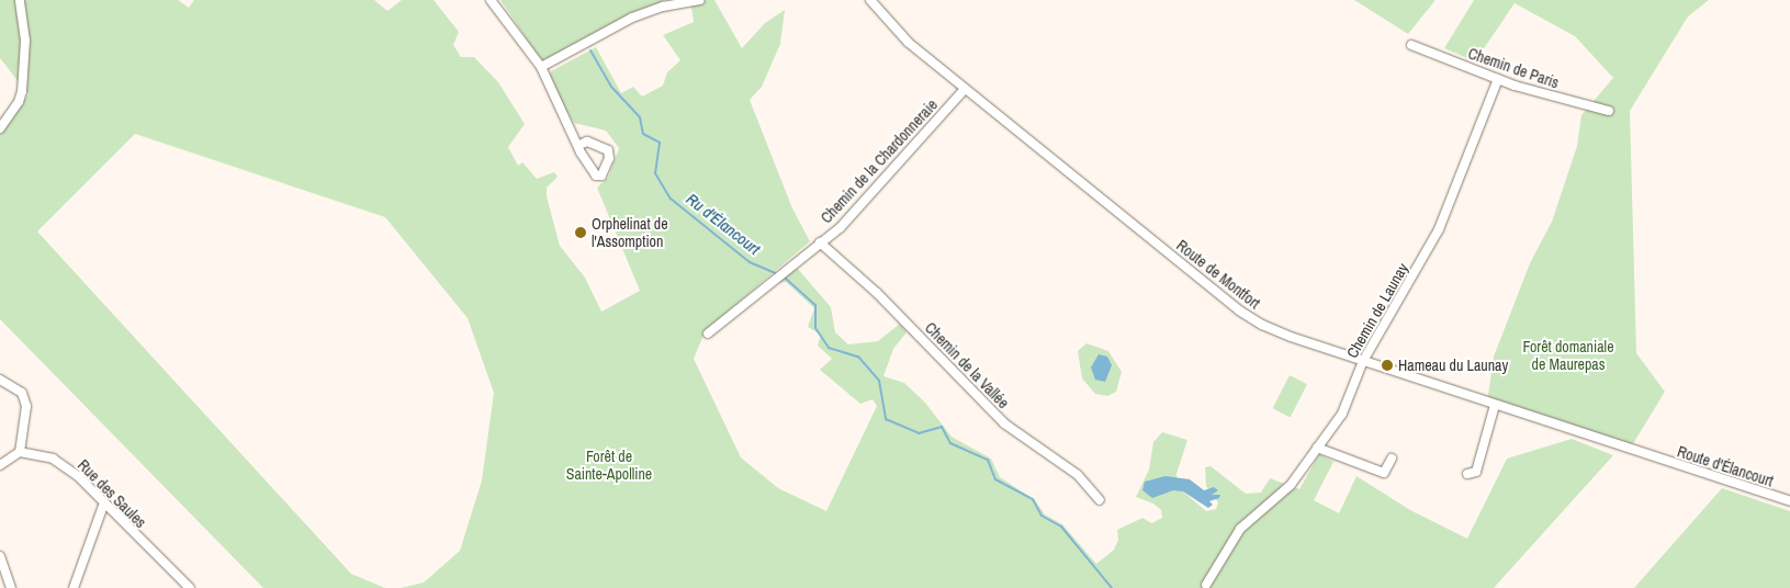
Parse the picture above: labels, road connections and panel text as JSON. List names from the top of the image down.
{
  "streets": {
    "street": [
      "Chemin de Paris",
      "Chemin de la Chardonneraie",
      "Route de Montfort",
      "Chemin de Launay",
      "Chemin de la Vallée",
      "Route d'Élancourt",
      "Rue des Saules"
    ]
  },
  "crossings": [
    ["Chemin de Paris", "Chemin de Launay"],
    ["Chemin de la Chardonneraie", "Route de Montfort"],
    ["Chemin de la Chardonneraie", "Chemin de la Vallée"],
    ["Route de Montfort", "Chemin de Launay"],
    ["Route de Montfort", "Route d'Élancourt"]
  ],
  "water": ["Ru d'Élancourt"],
  "parks": ["Forêt domaniale de Maurepas", "Forêt de Sainte-Apolline"],
  "places": ["Orphelinat de l'Assomption", "Hameau du Launay"]
}
